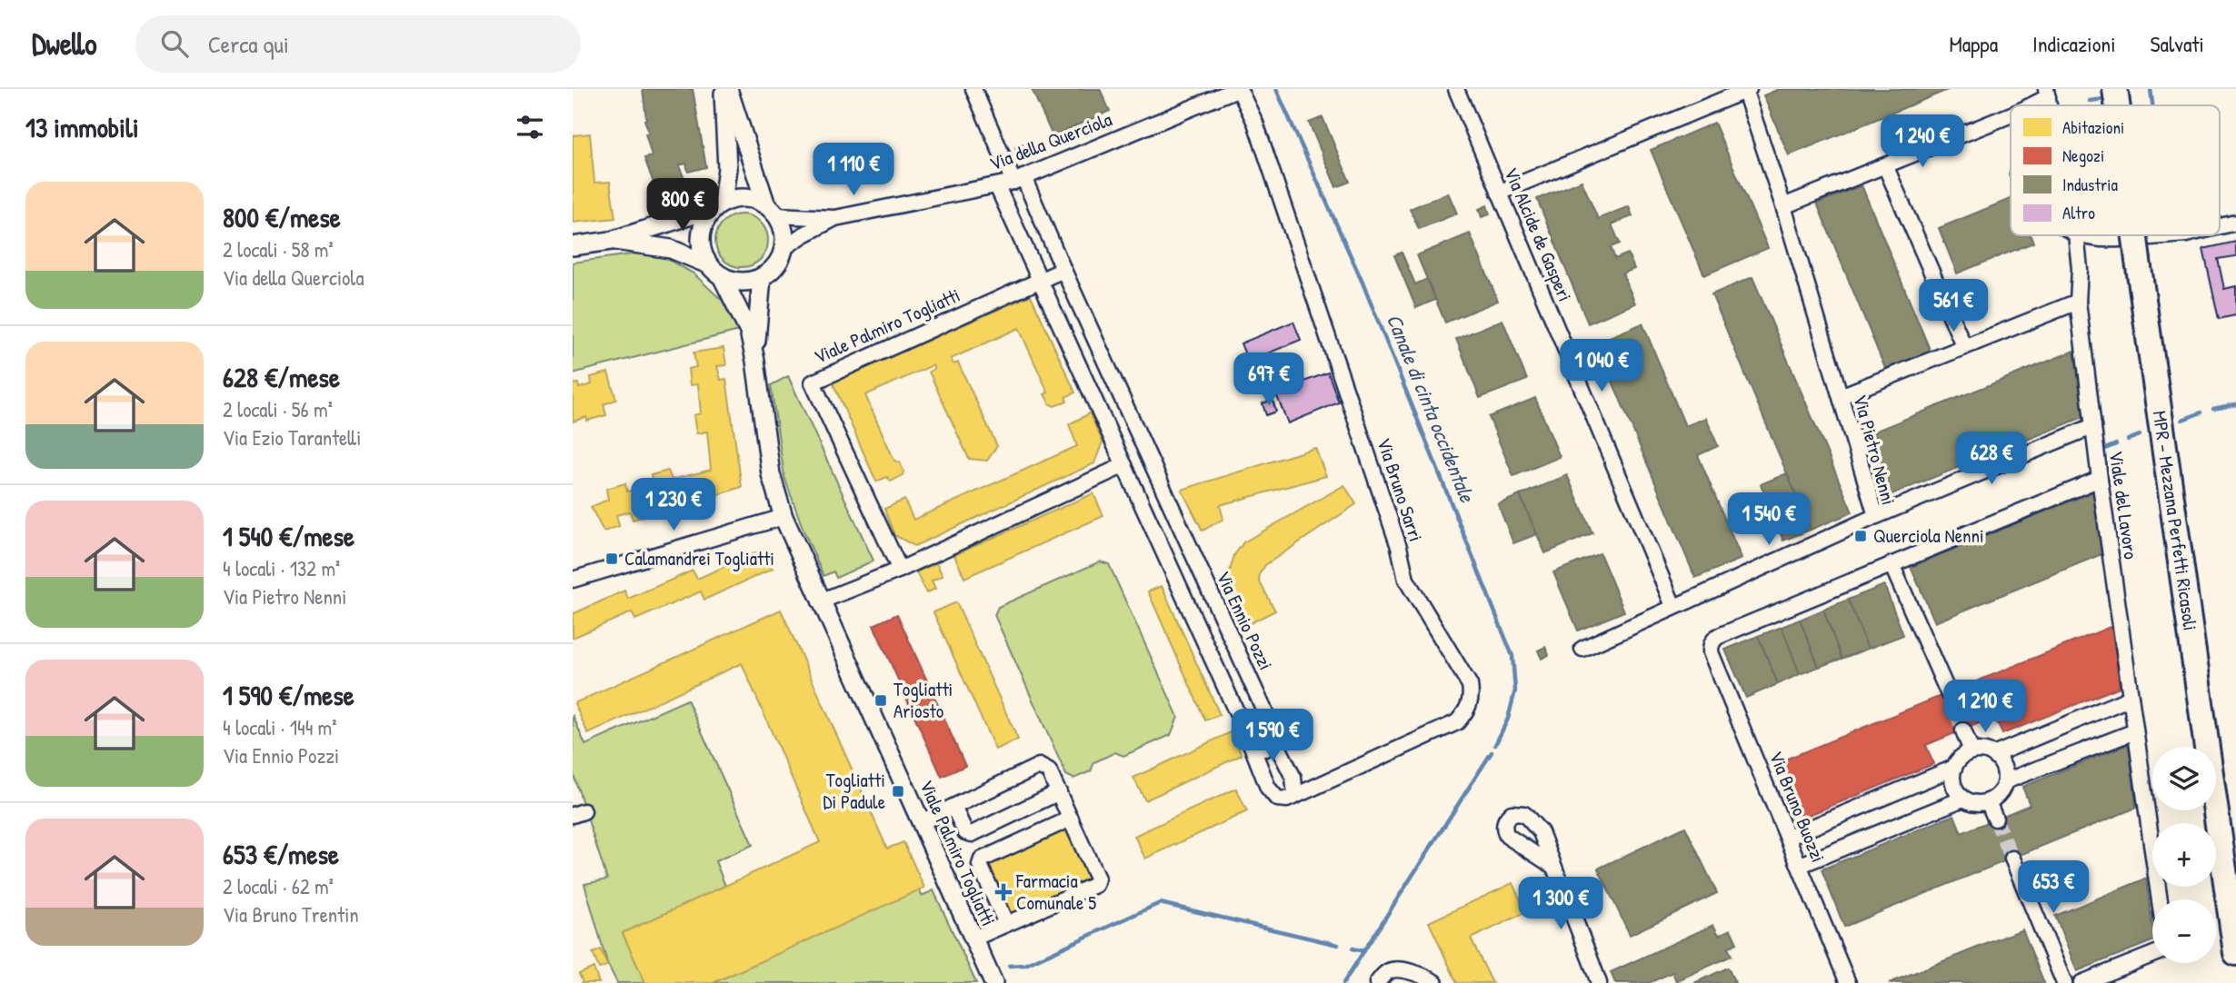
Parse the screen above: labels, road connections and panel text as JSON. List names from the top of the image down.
{
  "streets": {
    "main road": ["MPR - Mezzana Perfetti Ricasoli"],
    "street": [
      "Via della Querciola",
      "Via Alcide de Gasperi",
      "Viale Palmiro Togliatti",
      "Via Pietro Nenni",
      "Via Bruno Sarri",
      "Viale del Lavoro",
      "Via Ennio Pozzi",
      "Via Bruno Buozzi"
    ]
  },
  "crossings": [
    ["Via della Querciola", "Viale Palmiro Togliatti"],
    ["Via della Querciola", "Via Bruno Sarri"],
    ["Via della Querciola", "Via Ennio Pozzi"],
    ["Via Alcide de Gasperi", "Via Pietro Nenni"],
    ["Viale Palmiro Togliatti", "Via Ennio Pozzi"],
    ["Via Bruno Sarri", "Via Ennio Pozzi"]
  ],
  "water": ["Canale di cinta occidentale"],
  "places": {
    "transit": [
      "Querciola Nenni",
      "Calamandrei Togliatti",
      "Togliatti Ariosto",
      "Togliatti Di Padule"
    ],
    "health": ["Farmacia Comunale 5"]
  },
  "legend": [
    "Abitazioni",
    "Negozi",
    "Industria",
    "Altro"
  ],
  "page": {
    "header": "Dwello",
    "search": "Cerca qui",
    "nav": ["Mappa", "Indicazioni", "Salvati"],
    "heading": "13 immobili",
    "price": [
      "1 240 €",
      "1 110 €",
      "800 €",
      "561 €",
      "1 040 €",
      "697 €",
      "628 €",
      "1 230 €",
      "1 540 €",
      "1 210 €",
      "1 590 €",
      "653 €",
      "1 300 €"
    ],
    "list": [
      {
        "name": "800 €/mese",
        "note": "2 locali · 58 m² · Via della Querciola"
      },
      {
        "name": "628 €/mese",
        "note": "2 locali · 56 m² · Via Ezio Tarantelli"
      },
      {
        "name": "1 540 €/mese",
        "note": "4 locali · 132 m² · Via Pietro Nenni"
      },
      {
        "name": "1 590 €/mese",
        "note": "4 locali · 144 m² · Via Ennio Pozzi"
      },
      {
        "name": "653 €/mese",
        "note": "2 locali · 62 m² · Via Bruno Trentin"
      }
    ],
    "map_buttons": ["+", "−"]
  }
}
